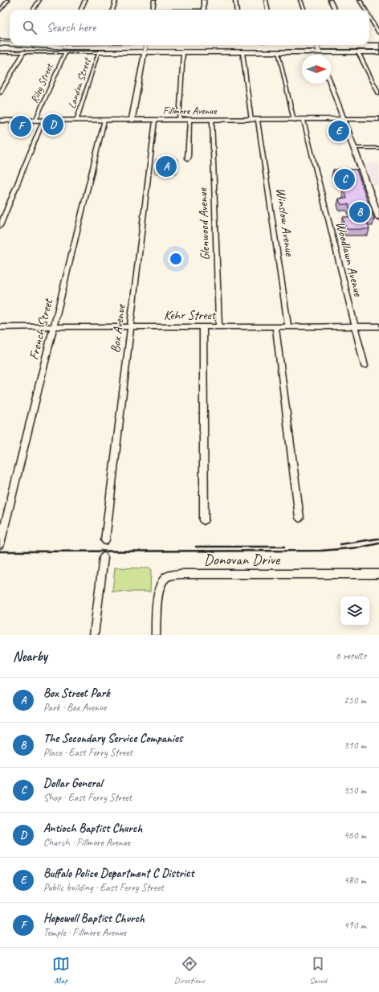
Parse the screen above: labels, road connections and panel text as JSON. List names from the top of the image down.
{
  "streets": {
    "street": [
      "Riley Street",
      "Landon Street",
      "Fillmore Avenue",
      "Winslow Avenue",
      "Glenwood Avenue",
      "Woodlawn Avenue",
      "Kehr Street",
      "Box Avenue",
      "French Street",
      "Donovan Drive"
    ]
  },
  "crossings": [
    ["Riley Street", "Fillmore Avenue"],
    ["Landon Street", "Fillmore Avenue"],
    ["Fillmore Avenue", "Winslow Avenue"],
    ["Fillmore Avenue", "Glenwood Avenue"],
    ["Fillmore Avenue", "Woodlawn Avenue"],
    ["Fillmore Avenue", "Box Avenue"],
    ["Fillmore Avenue", "French Street"],
    ["Winslow Avenue", "Kehr Street"],
    ["Glenwood Avenue", "Kehr Street"],
    ["Woodlawn Avenue", "Kehr Street"],
    ["Kehr Street", "Box Avenue"],
    ["Kehr Street", "French Street"]
  ],
  "north": "right",
  "page": {
    "search": "Search here",
    "pins": [
      "D",
      "F",
      "E",
      "A",
      "C",
      "B"
    ],
    "heading": ["Nearby", "6 results"],
    "list": [
      {
        "mark": "A",
        "name": "Box Street Park",
        "note": "Park · Box Avenue",
        "value": "250 m"
      },
      {
        "mark": "B",
        "name": "The Secondary Service Companies",
        "note": "Place · East Ferry Street",
        "value": "310 m"
      },
      {
        "mark": "C",
        "name": "Dollar General",
        "note": "Shop · East Ferry Street",
        "value": "350 m"
      },
      {
        "mark": "D",
        "name": "Antioch Baptist Church",
        "note": "Church · Fillmore Avenue",
        "value": "460 m"
      },
      {
        "mark": "E",
        "name": "Buffalo Police Department C District",
        "note": "Public building · East Ferry Street",
        "value": "480 m"
      },
      {
        "mark": "F",
        "name": "Hopewell Baptist Church",
        "note": "Temple · Fillmore Avenue",
        "value": "490 m"
      }
    ],
    "nav": ["Map", "Directions", "Saved"]
  }
}
